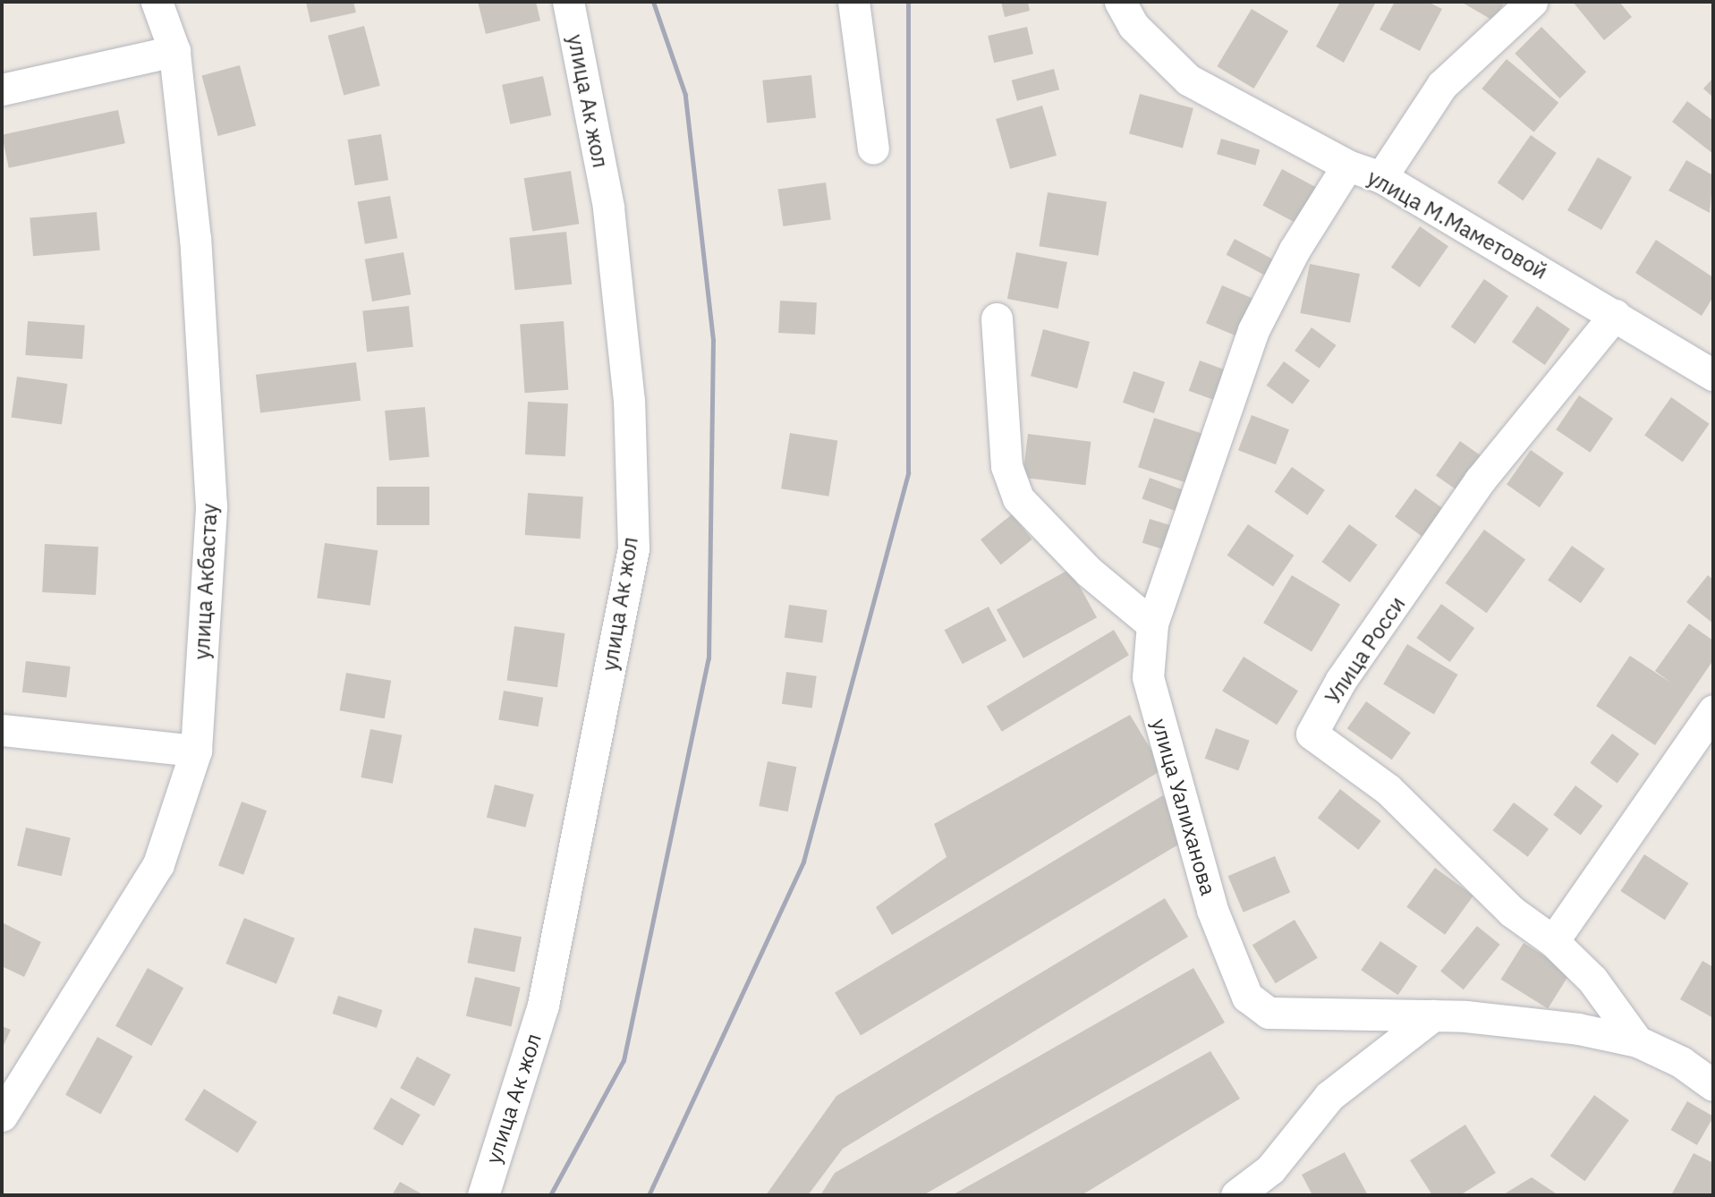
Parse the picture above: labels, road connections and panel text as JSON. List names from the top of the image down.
{
  "streets": {
    "street": [
      "улица Ак жол",
      "улица М.Маметовой",
      "улица Акбастау",
      "Улица Росси",
      "улица Уалиханова"
    ]
  },
  "crossings": [
    ["улица М.Маметовой", "Улица Росси"],
    ["улица М.Маметовой", "улица Уалиханова"],
    ["Улица Росси", "улица Уалиханова"]
  ]
}
